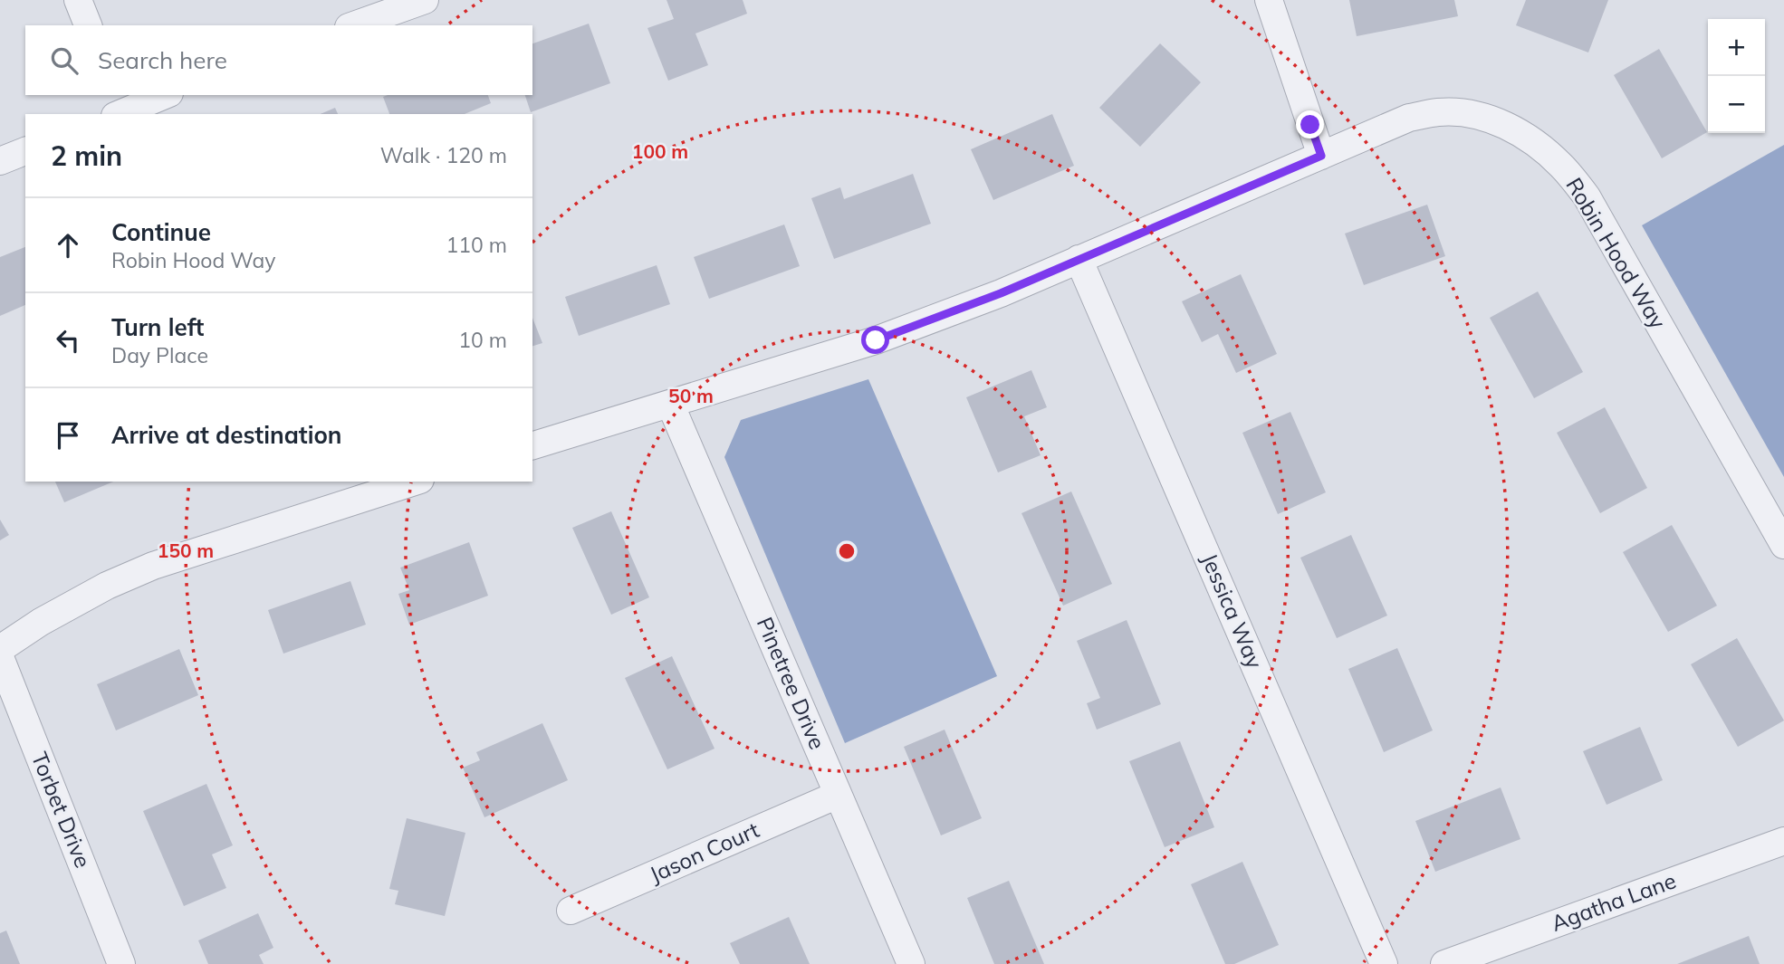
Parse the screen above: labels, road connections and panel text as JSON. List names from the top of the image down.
{
  "streets": {
    "street": [
      "Robin Hood Way",
      "Jessica Way",
      "Pinetree Drive",
      "Torbet Drive",
      "Jason Court",
      "Agatha Lane"
    ]
  },
  "crossings": [
    ["Robin Hood Way", "Jessica Way"],
    ["Robin Hood Way", "Pinetree Drive"],
    ["Pinetree Drive", "Jason Court"]
  ],
  "page": {
    "map_buttons": ["+", "−"],
    "search": "Search here",
    "heading": ["2 min", "Walk · 120 m"],
    "list": [
      ["Continue", "Robin Hood Way", "110 m"],
      ["Turn left", "Day Place", "10 m"],
      "Arrive at destination"
    ]
  },
  "rings": ["100 m", "50 m", "150 m"]
}
